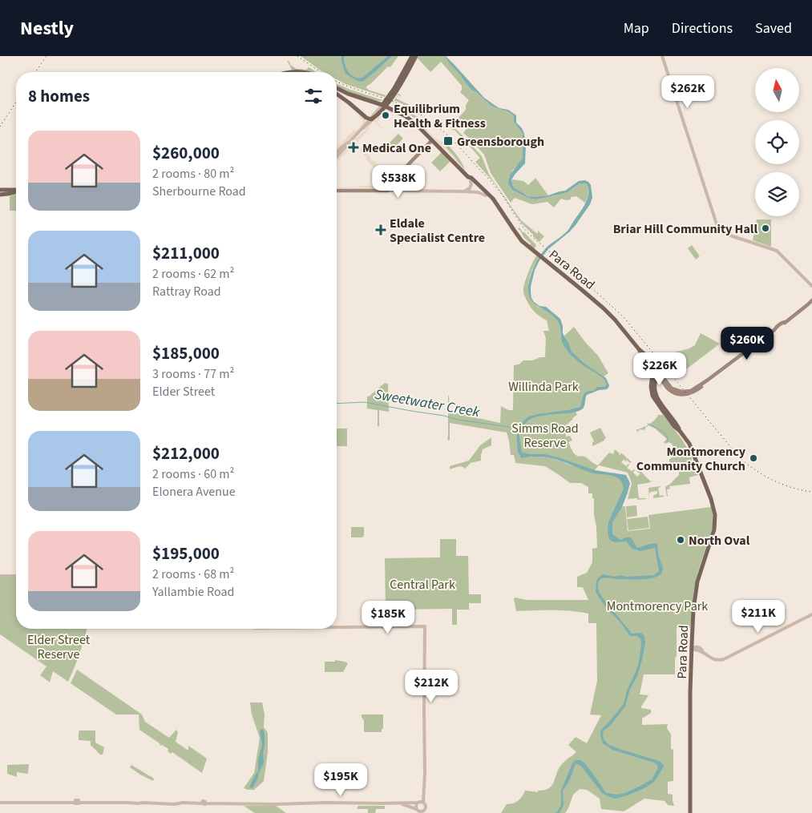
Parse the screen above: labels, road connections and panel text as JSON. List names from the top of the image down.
{
  "streets": {
    "main road": ["Para Road"]
  },
  "water": ["Sweetwater Creek"],
  "parks": [
    "Willinda Park",
    "Simms Road Reserve",
    "Central Park",
    "Montmorency Park",
    "Elder Street Reserve"
  ],
  "places": {
    "other": [
      "Equilibrium Health & Fitness",
      "Briar Hill Community Hall",
      "Montmorency Community Church",
      "North Oval"
    ],
    "transit": ["Greensborough"],
    "health": ["Medical One", "Eldale Specialist Centre"]
  },
  "north": "top",
  "page": {
    "header": "Nestly",
    "nav": ["Map", "Directions", "Saved"],
    "heading": "8 homes",
    "price": [
      "$262K",
      "$538K",
      "$260K",
      "$226K",
      "$211K",
      "$185K",
      "$212K",
      "$195K"
    ],
    "list": [
      {
        "name": "$260,000",
        "note": "2 rooms · 80 m² · Sherbourne Road"
      },
      {
        "name": "$211,000",
        "note": "2 rooms · 62 m² · Rattray Road"
      },
      {
        "name": "$185,000",
        "note": "3 rooms · 77 m² · Elder Street"
      },
      {
        "name": "$212,000",
        "note": "2 rooms · 60 m² · Elonera Avenue"
      },
      {
        "name": "$195,000",
        "note": "2 rooms · 68 m² · Yallambie Road"
      }
    ]
  }
}
